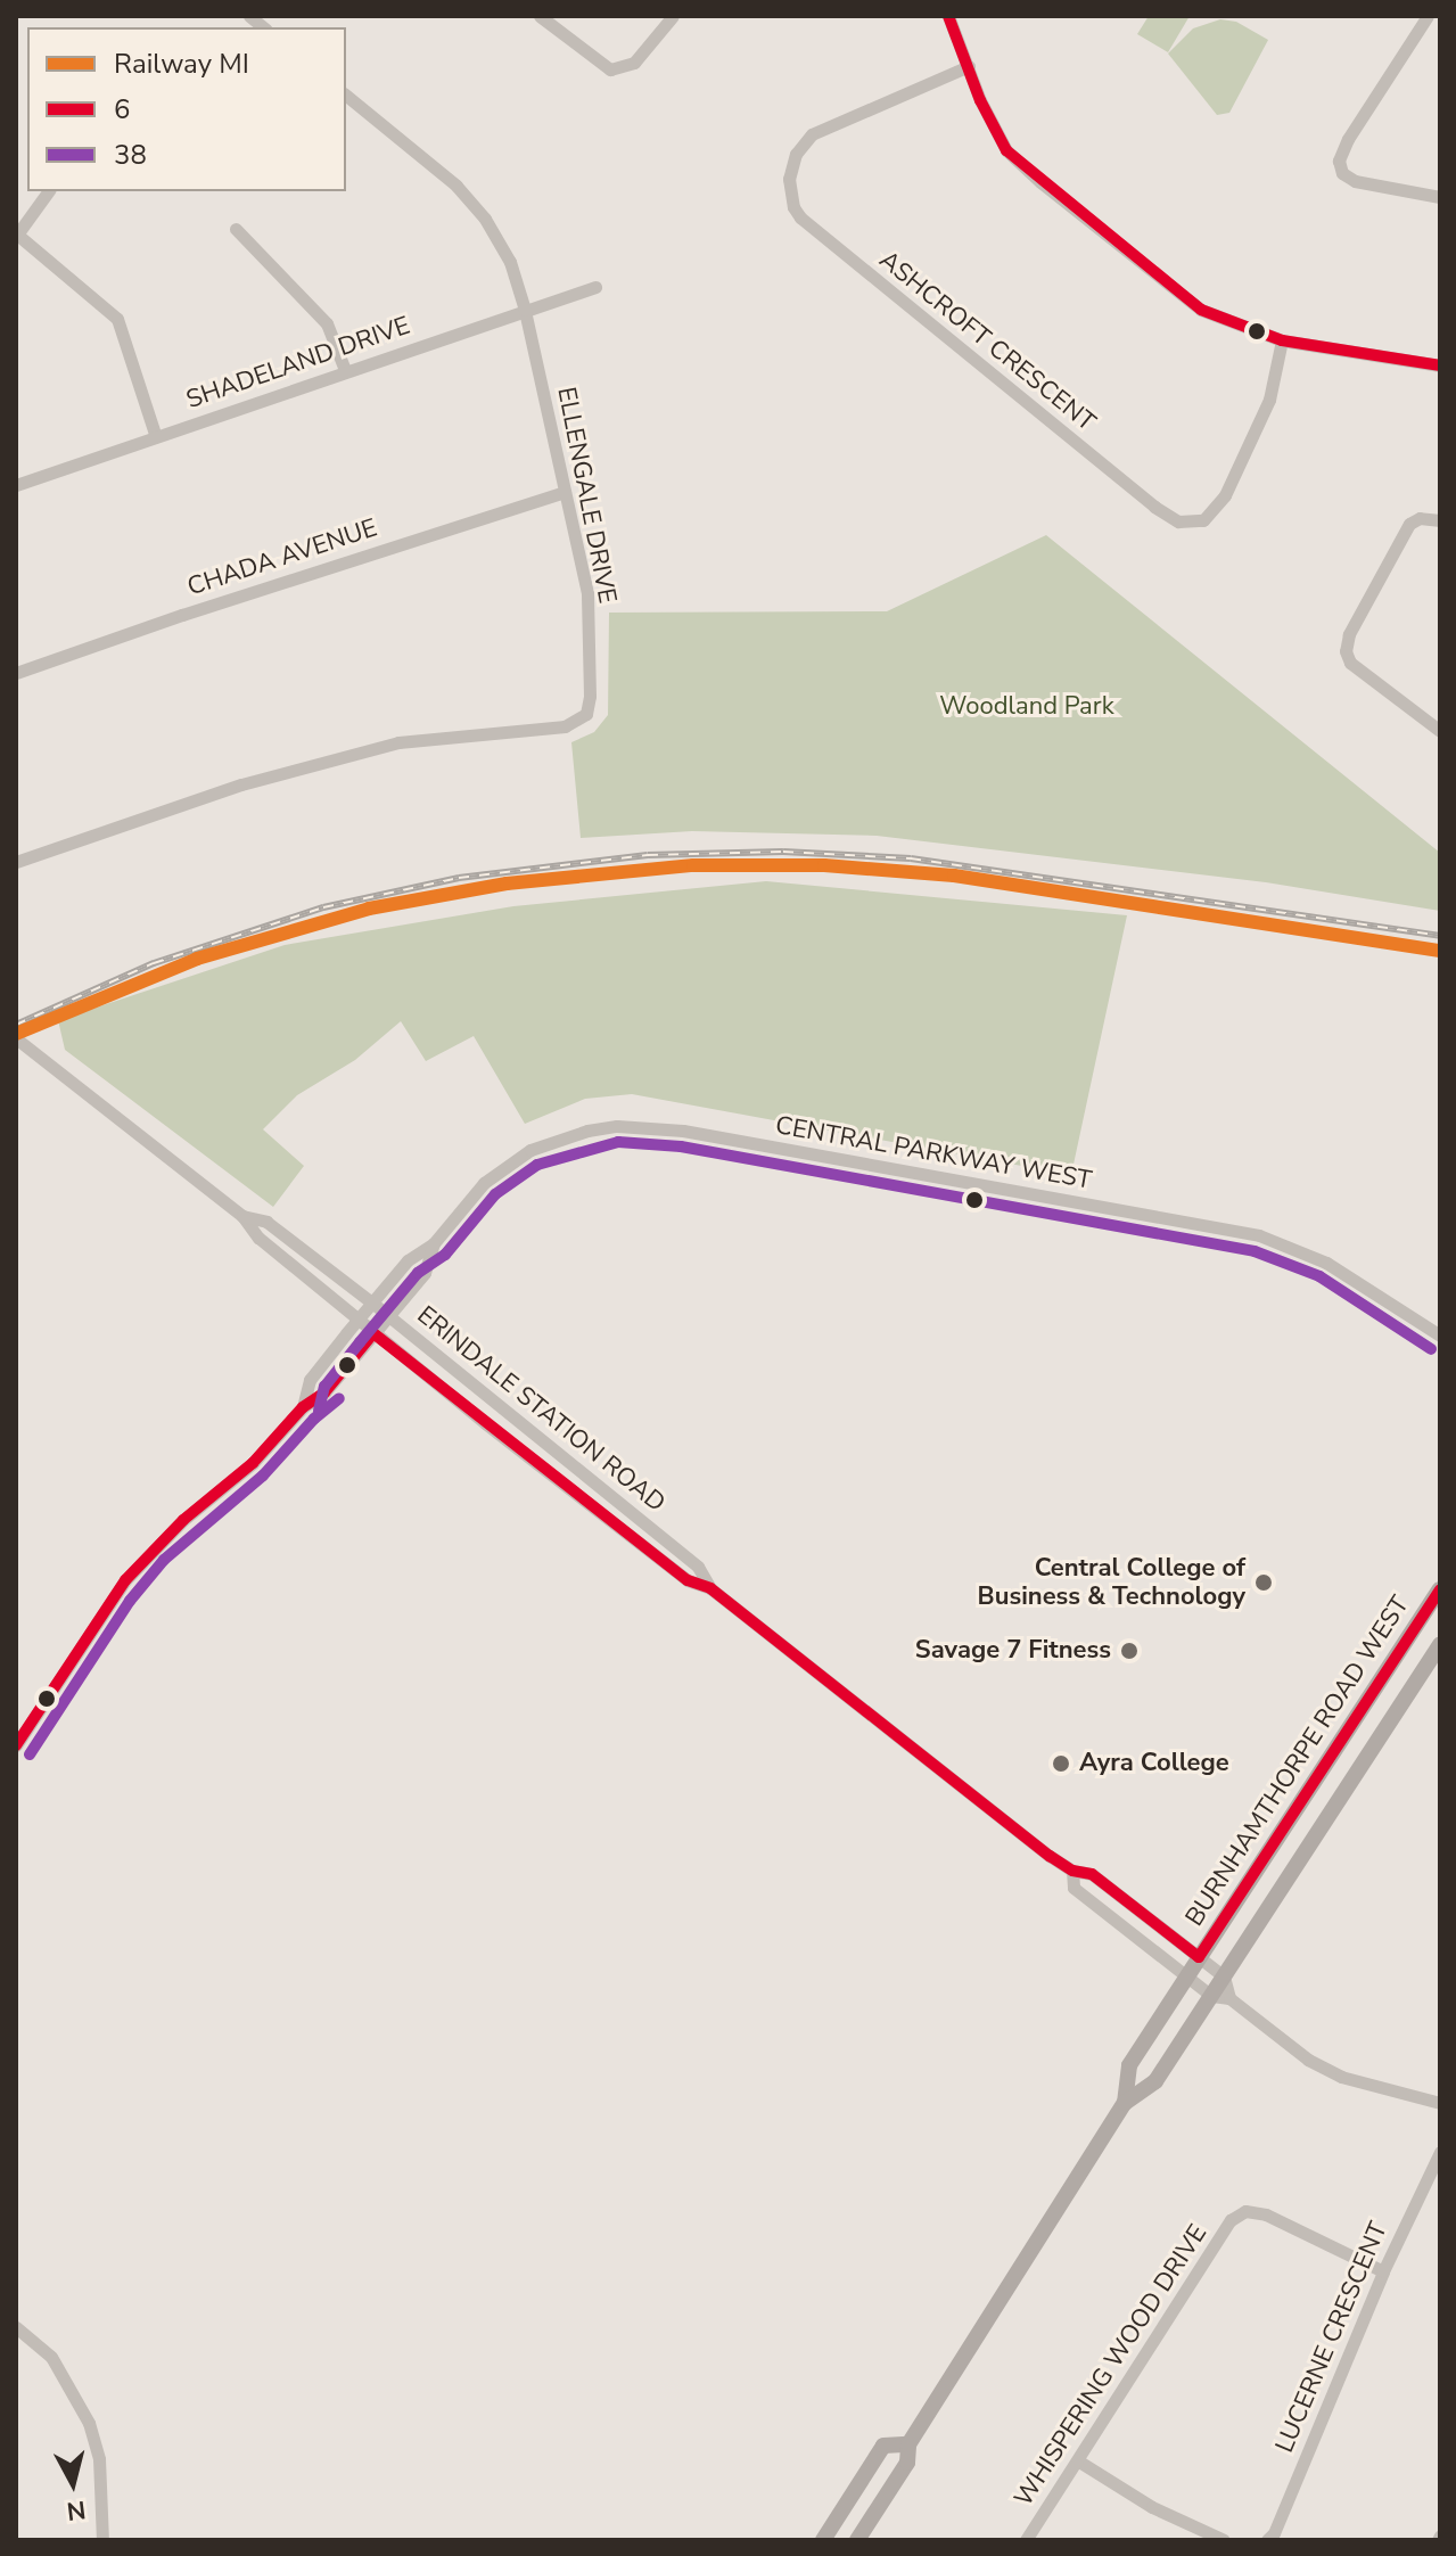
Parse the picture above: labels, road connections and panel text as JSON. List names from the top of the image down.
{
  "streets": {
    "main road": ["BURNHAMTHORPE ROAD WEST"],
    "street": [
      "ASHCROFT CRESCENT",
      "SHADELAND DRIVE",
      "ELLENGALE DRIVE",
      "CHADA AVENUE",
      "CENTRAL PARKWAY WEST",
      "ERINDALE STATION ROAD",
      "LUCERNE CRESCENT",
      "WHISPERING WOOD DRIVE"
    ]
  },
  "crossings": [
    ["SHADELAND DRIVE", "ELLENGALE DRIVE"],
    ["ELLENGALE DRIVE", "CHADA AVENUE"],
    ["CENTRAL PARKWAY WEST", "ERINDALE STATION ROAD"],
    ["ERINDALE STATION ROAD", "BURNHAMTHORPE ROAD WEST"],
    ["LUCERNE CRESCENT", "WHISPERING WOOD DRIVE"]
  ],
  "parks": ["Woodland Park"],
  "places": ["Central College of Business & Technology", "Savage 7 Fitness", "Ayra College"],
  "lines": ["transit line 6", "rail line MI", "transit line 38"],
  "legend": ["Railway MI", "6", "38"],
  "north": "bottom"
}
